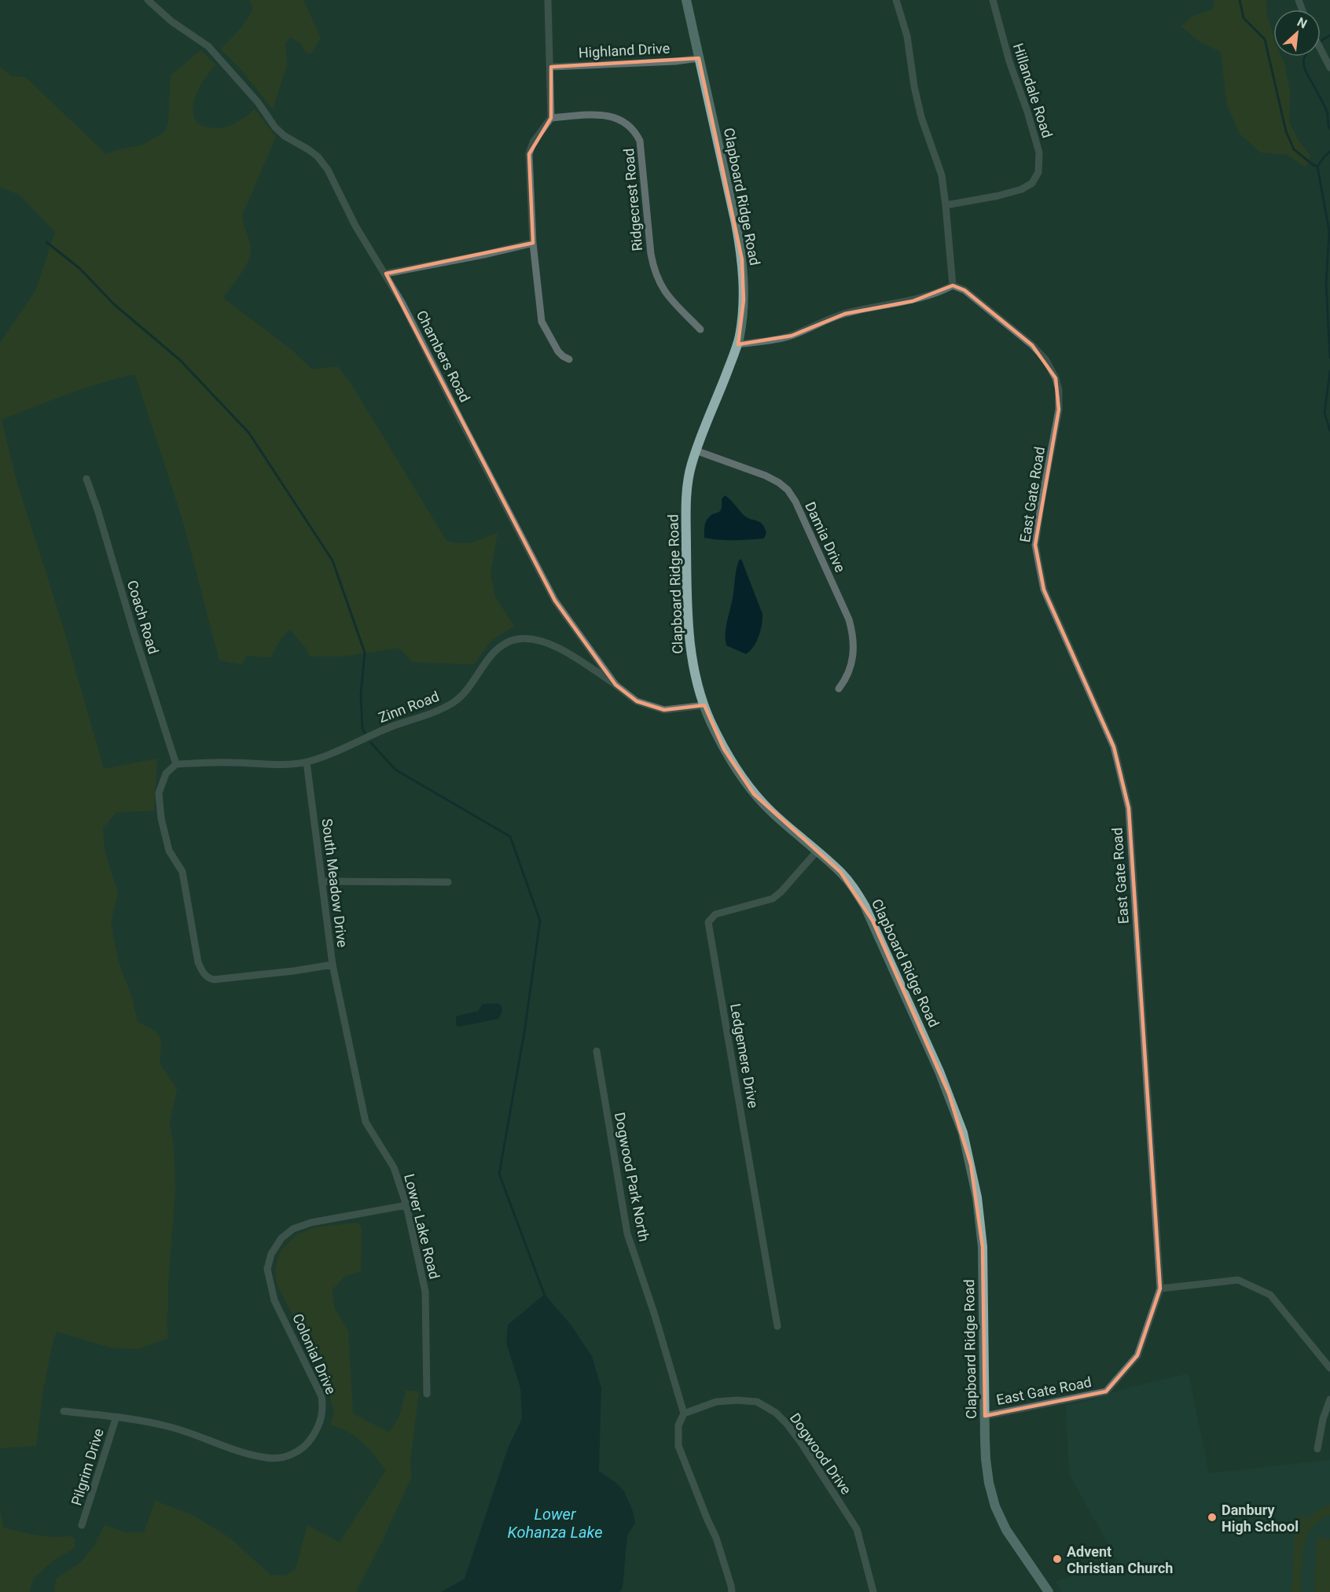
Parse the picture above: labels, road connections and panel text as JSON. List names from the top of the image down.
{
  "streets": {
    "main road": ["Clapboard Ridge Road"],
    "street": [
      "Highland Drive",
      "Hillandale Road",
      "Ridgecrest Road",
      "Chambers Road",
      "East Gate Road",
      "Damia Drive",
      "Coach Road",
      "Zinn Road",
      "South Meadow Drive",
      "Ledgemere Drive",
      "Dogwood Park North",
      "Lower Lake Road",
      "Colonial Drive",
      "Dogwood Drive",
      "Pilgrim Drive"
    ]
  },
  "crossings": [
    ["Highland Drive", "Clapboard Ridge Road"],
    ["Clapboard Ridge Road", "Chambers Road"],
    ["Clapboard Ridge Road", "East Gate Road"],
    ["Clapboard Ridge Road", "Damia Drive"],
    ["Clapboard Ridge Road", "Ledgemere Drive"],
    ["Chambers Road", "Zinn Road"],
    ["Coach Road", "Zinn Road"],
    ["Coach Road", "South Meadow Drive"],
    ["Zinn Road", "South Meadow Drive"],
    ["South Meadow Drive", "Lower Lake Road"],
    ["Dogwood Park North", "Dogwood Drive"],
    ["Lower Lake Road", "Colonial Drive"],
    ["Colonial Drive", "Pilgrim Drive"]
  ],
  "water": ["Lower Kohanza Lake"],
  "places": ["Danbury High School", "Advent Christian Church"],
  "north": "top right"
}
